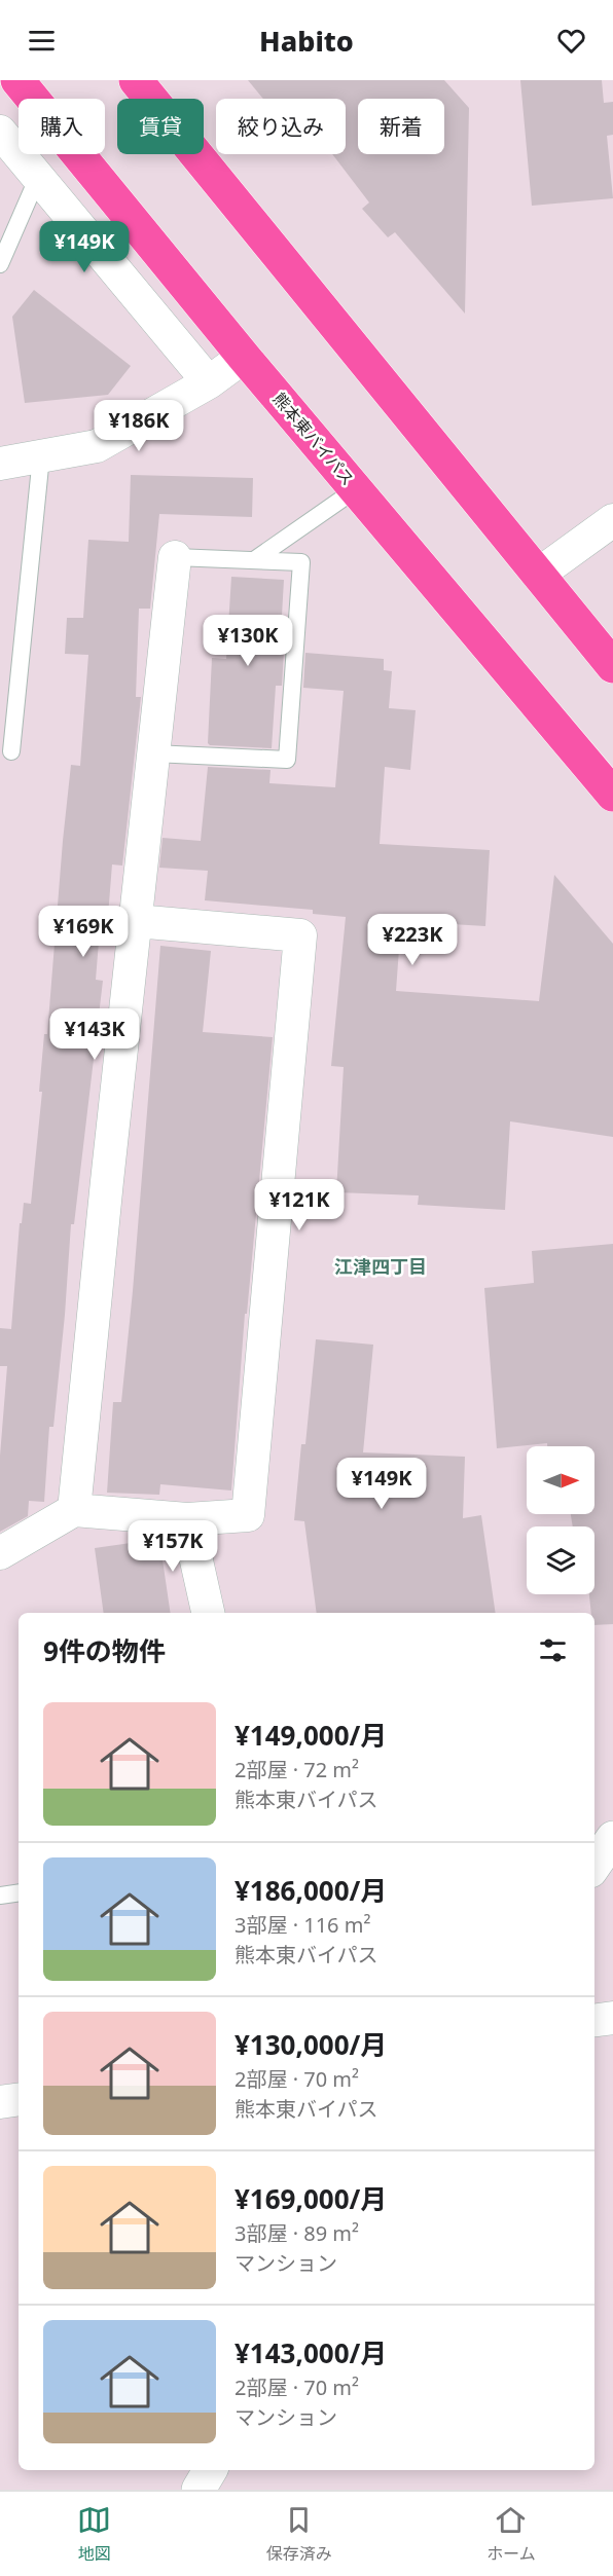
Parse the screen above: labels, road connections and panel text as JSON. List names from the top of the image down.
{
  "streets": {
    "highway": ["熊本東バイパス"]
  },
  "districts": ["江津四丁目"],
  "north": "right",
  "page": {
    "header": "Habito",
    "chip": [
      "購入",
      "賃貸",
      "絞り込み",
      "新着"
    ],
    "price": [
      "¥149K",
      "¥186K",
      "¥130K",
      "¥169K",
      "¥223K",
      "¥143K",
      "¥121K",
      "¥149K",
      "¥157K"
    ],
    "heading": "9件の物件",
    "list": [
      {
        "name": "¥149,000/月",
        "note": "2部屋 · 72 m² · 熊本東バイパス"
      },
      {
        "name": "¥186,000/月",
        "note": "3部屋 · 116 m² · 熊本東バイパス"
      },
      {
        "name": "¥130,000/月",
        "note": "2部屋 · 70 m² · 熊本東バイパス"
      },
      {
        "name": "¥169,000/月",
        "note": "3部屋 · 89 m² · マンション"
      },
      {
        "name": "¥143,000/月",
        "note": "2部屋 · 70 m² · マンション"
      }
    ],
    "tabs": ["地図", "保存済み", "ホーム"]
  }
}
